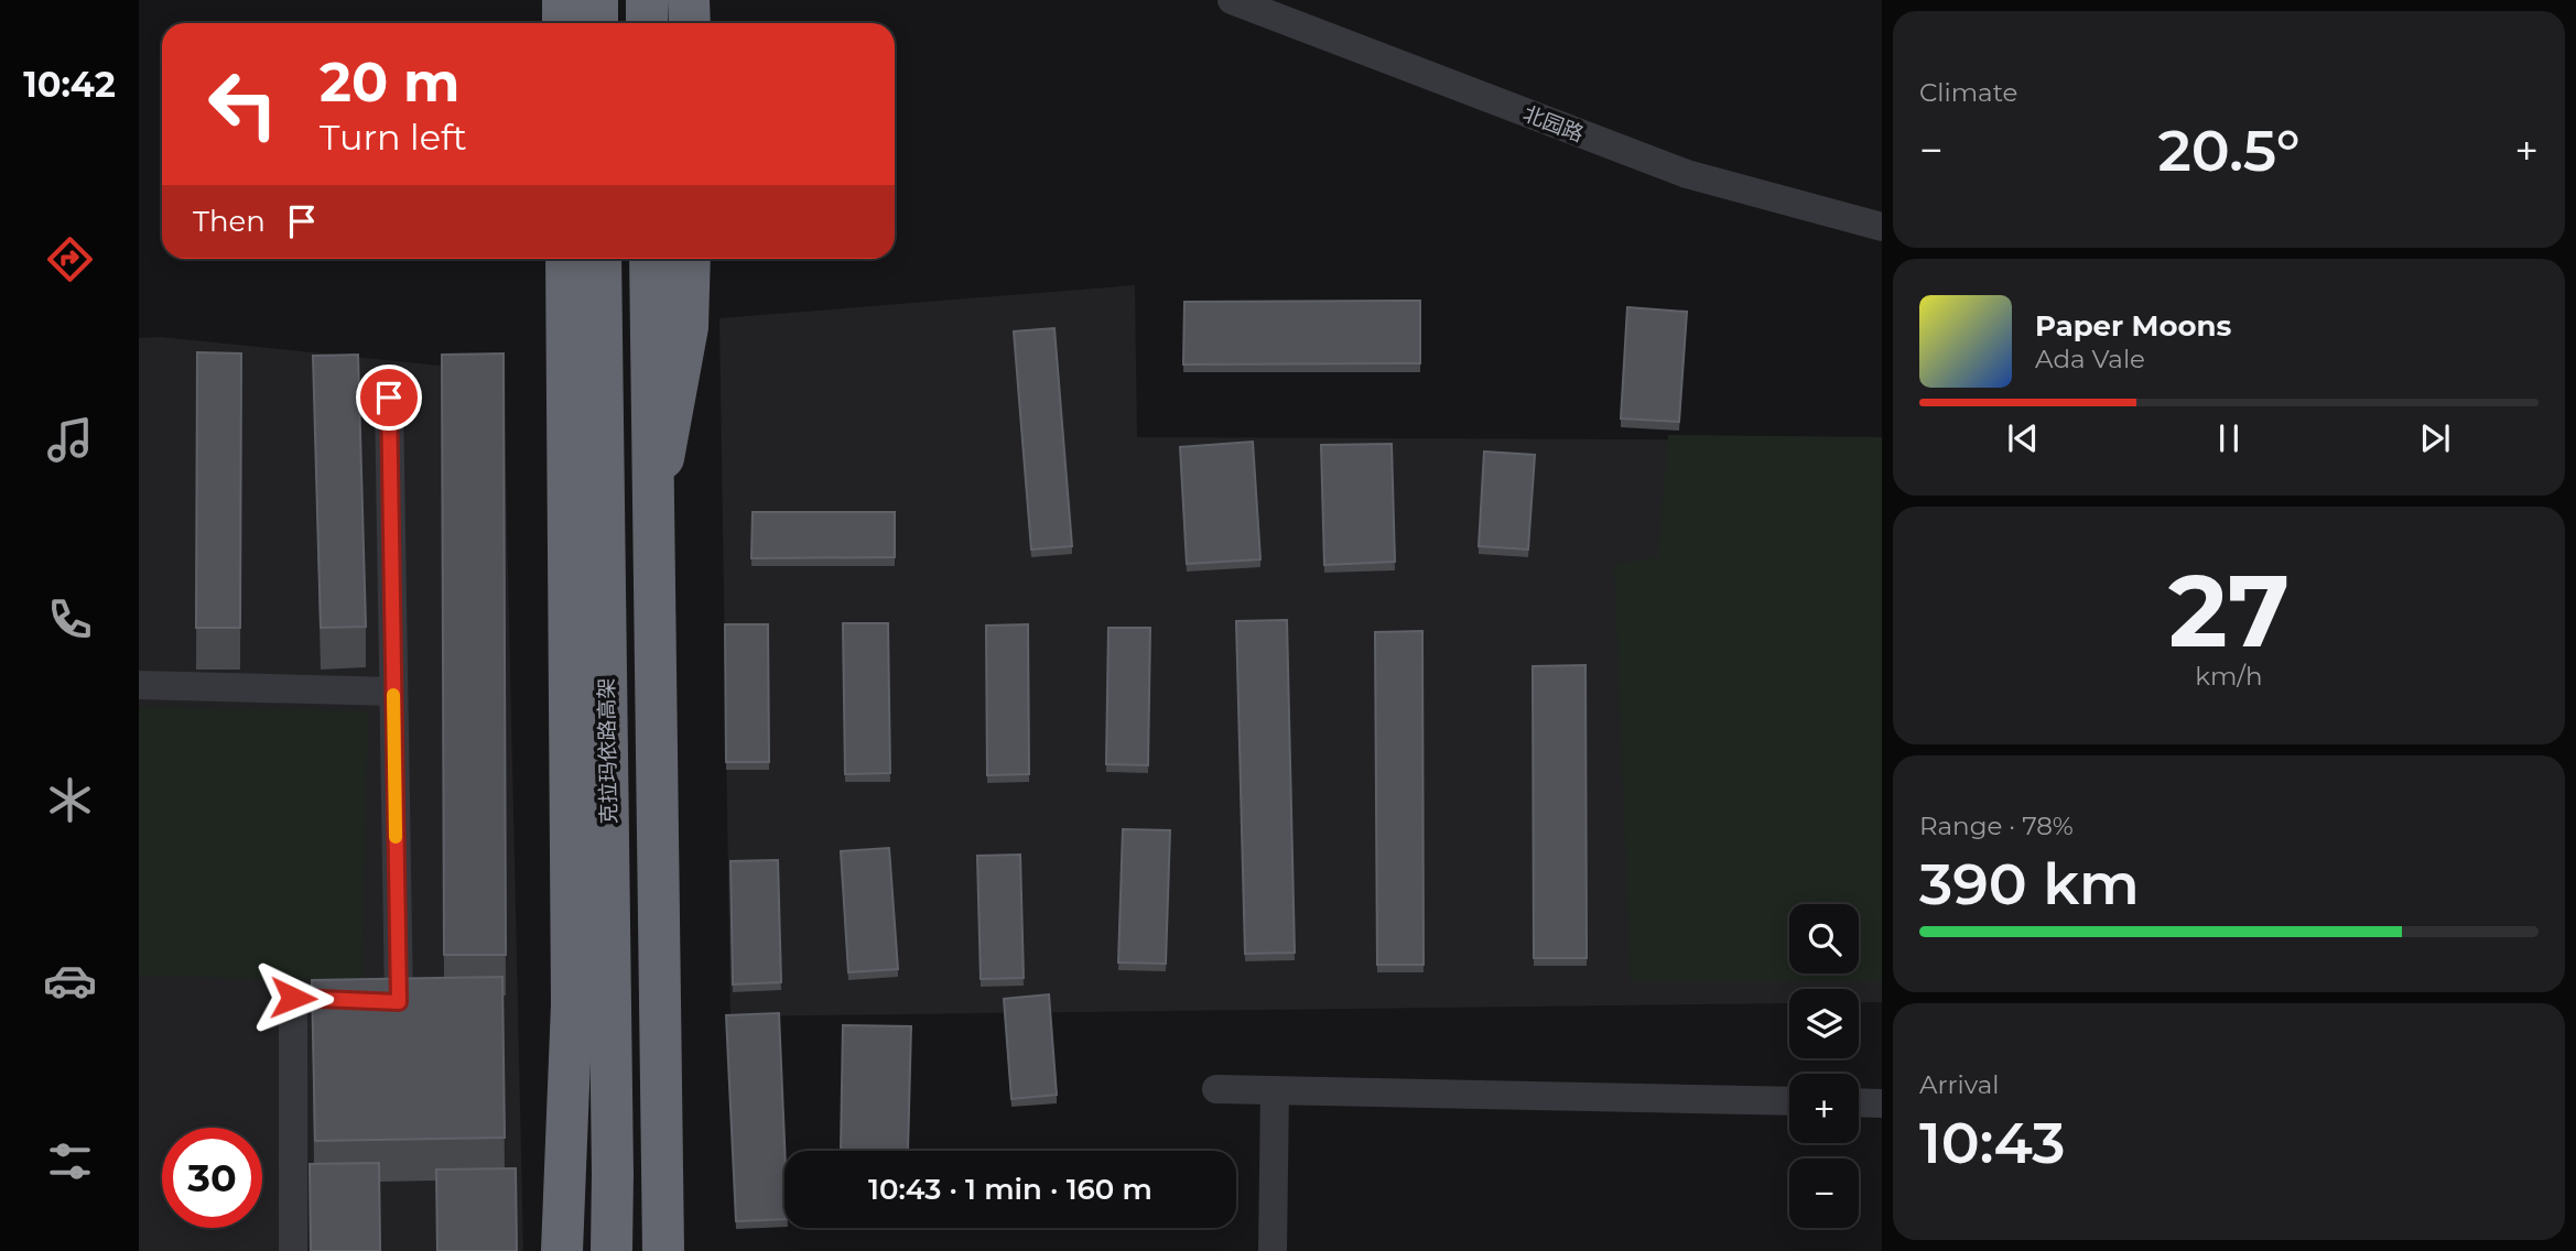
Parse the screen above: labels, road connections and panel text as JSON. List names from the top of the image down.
{
  "streets": {
    "highway": ["克拉玛依路高架"],
    "street": ["北园路"]
  },
  "page": {
    "tabs": "10:42",
    "tile": [
      "Climate",
      ["27", "km/h"],
      ["Range · 78%", "390 km"],
      ["Arrival", "10:43"]
    ],
    "turn": ["20 m", "Turn left"],
    "heat": ["−", "20.5°", "+"],
    "then": "Then",
    "song": ["Paper Moons", "Ada Vale"],
    "map_buttons": ["+", "−"],
    "limit": "30",
    "trip": "10:43 · 1 min · 160 m"
  }
}
